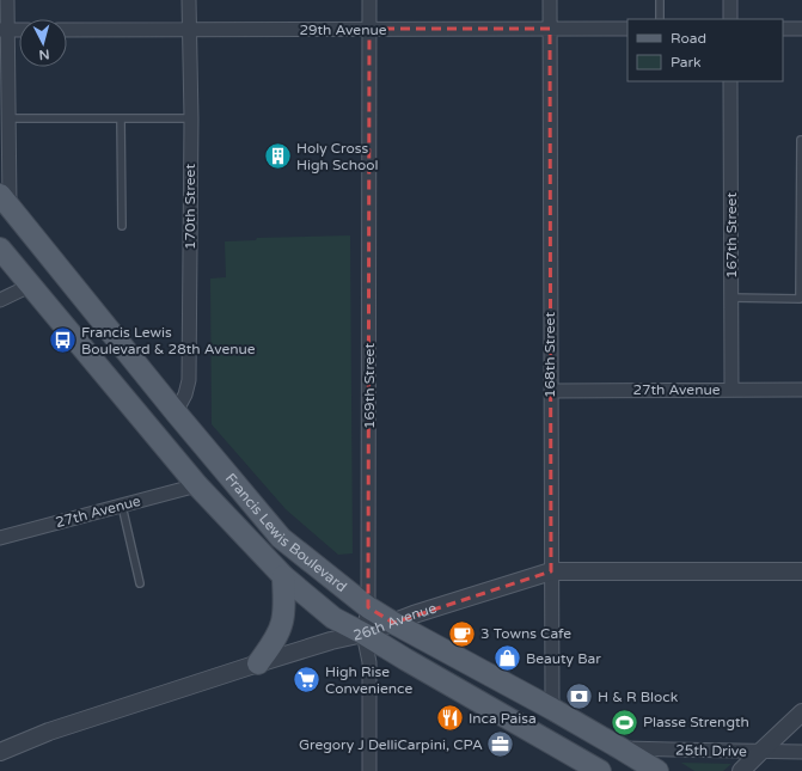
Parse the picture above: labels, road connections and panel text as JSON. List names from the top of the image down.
{
  "streets": {
    "main road": ["Francis Lewis Boulevard"],
    "street": [
      "29th Avenue",
      "170th Street",
      "167th Street",
      "168th Street",
      "169th Street",
      "27th Avenue",
      "26th Avenue",
      "25th Drive"
    ]
  },
  "crossings": [
    ["29th Avenue", "170th Street"],
    ["29th Avenue", "168th Street"],
    ["29th Avenue", "169th Street"],
    ["170th Street", "Francis Lewis Boulevard"],
    ["167th Street", "27th Avenue"],
    ["168th Street", "27th Avenue"],
    ["168th Street", "Francis Lewis Boulevard"],
    ["168th Street", "26th Avenue"],
    ["169th Street", "Francis Lewis Boulevard"],
    ["169th Street", "26th Avenue"],
    ["Francis Lewis Boulevard", "26th Avenue"],
    ["Francis Lewis Boulevard", "25th Drive"]
  ],
  "places": {
    "building": ["Holy Cross High School"],
    "bus stop": ["Francis Lewis Boulevard & 28th Avenue"],
    "cafe": ["3 Towns Cafe"],
    "shop": ["Beauty Bar"],
    "supermarket": ["High Rise Convenience"],
    "bank": ["H & R Block"],
    "restaurant": ["Inca Paisa"],
    "sports": ["Plasse Strength"],
    "office": ["Gregory J DelliCarpini, CPA"]
  },
  "legend": ["Road", "Park"],
  "north": "bottom"
}
